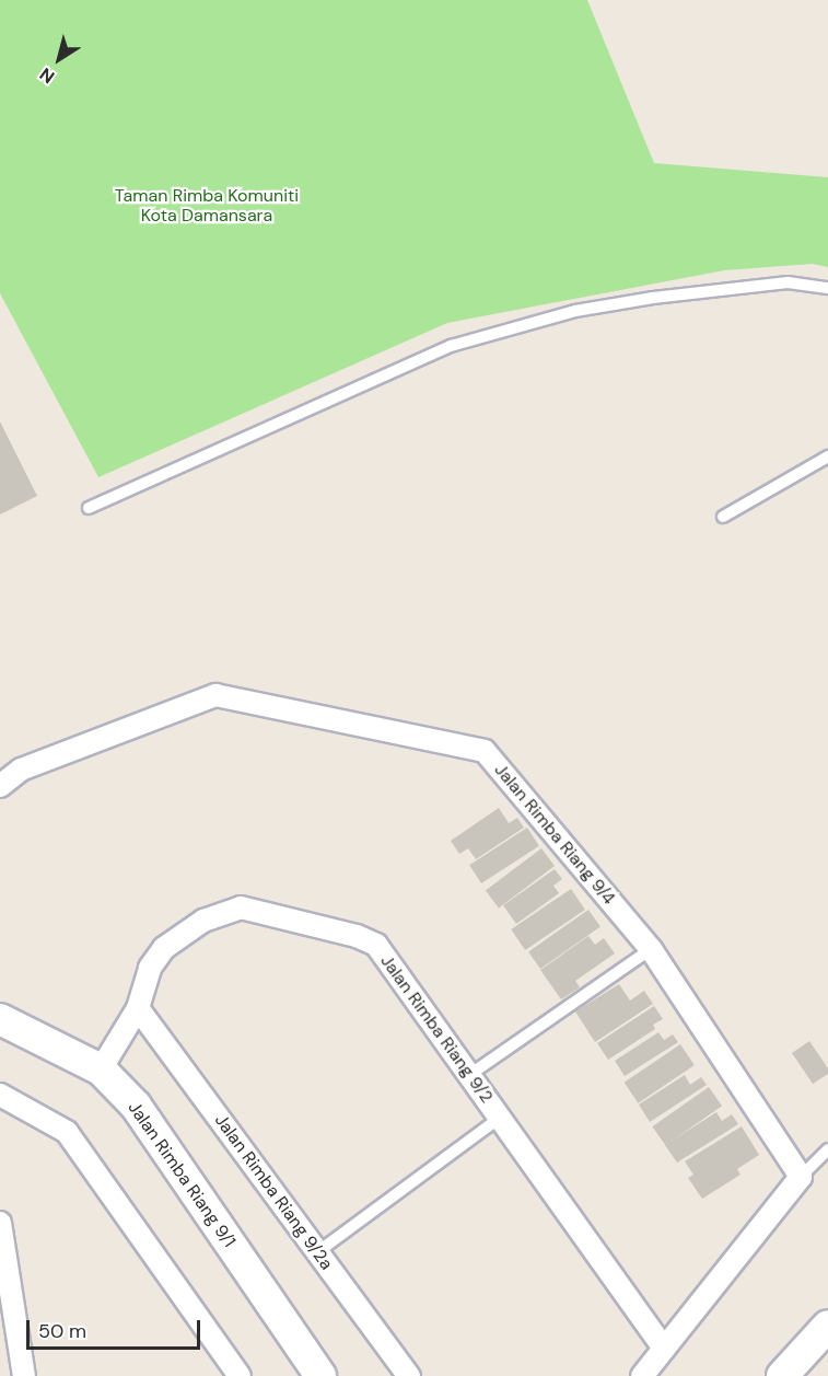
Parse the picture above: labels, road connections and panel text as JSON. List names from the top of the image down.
{
  "streets": {
    "street": [
      "Jalan Rimba Riang 9/4",
      "Jalan Rimba Riang 9/2",
      "Jalan Rimba Riang 9/1",
      "Jalan Rimba Riang 9/2a"
    ]
  },
  "crossings": [
    ["Jalan Rimba Riang 9/2", "Jalan Rimba Riang 9/1"],
    ["Jalan Rimba Riang 9/2", "Jalan Rimba Riang 9/2a"]
  ],
  "parks": ["Taman Rimba Komuniti Kota Damansara"],
  "scale_bar": "50 m",
  "north": "bottom left"
}
